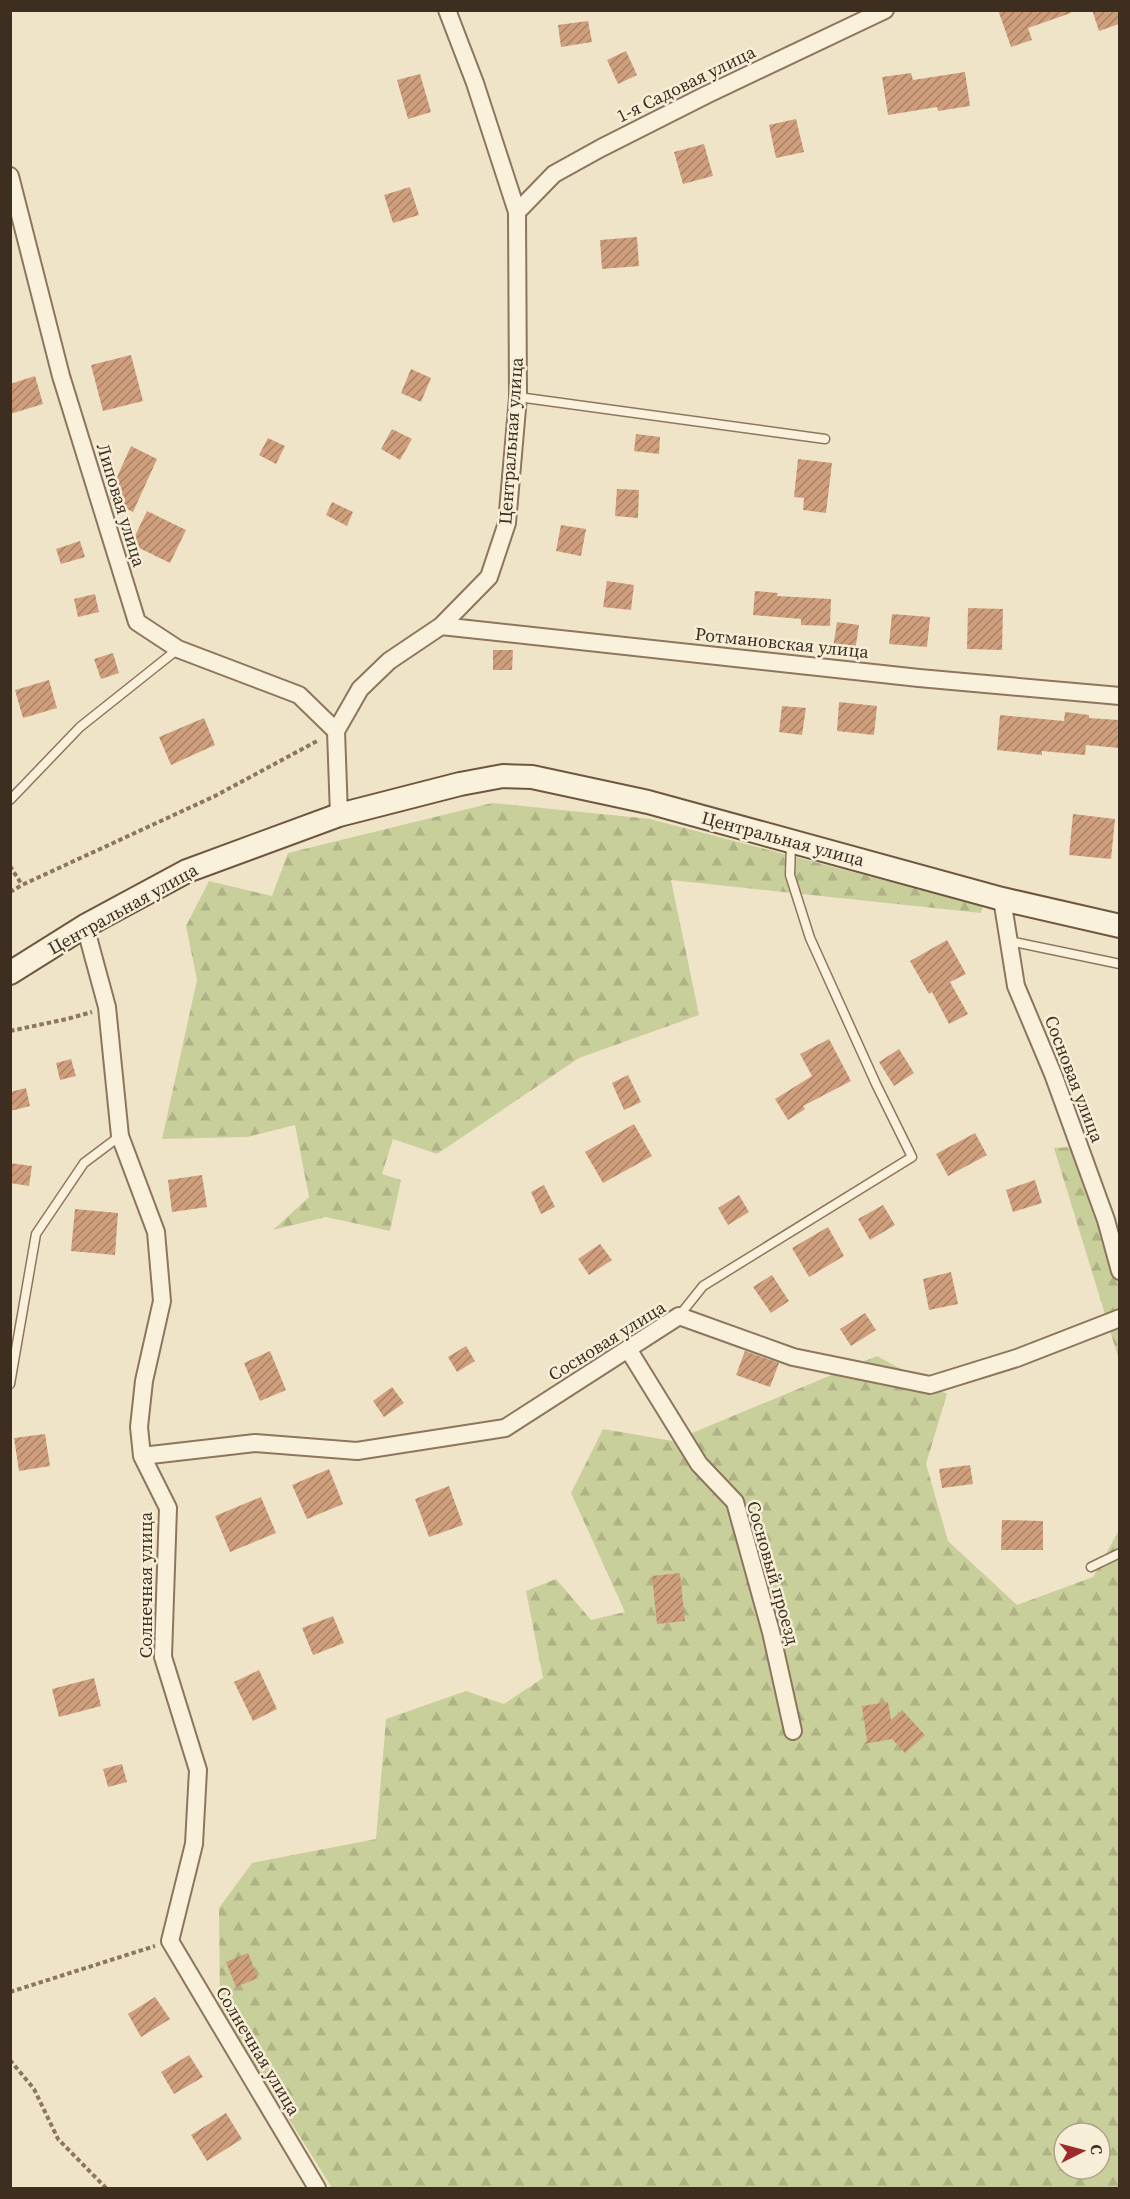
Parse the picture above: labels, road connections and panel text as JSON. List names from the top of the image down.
{
  "streets": {
    "street": [
      "1-я Садовая улица",
      "Центральная улица",
      "Липовая улица",
      "Ротмановская улица",
      "Сосновая улица",
      "Сосновый проезд",
      "Солнечная улица"
    ]
  },
  "crossings": [
    ["1-я Садовая улица", "Центральная улица"],
    ["Центральная улица", "Липовая улица"],
    ["Центральная улица", "Ротмановская улица"],
    ["Центральная улица", "Сосновая улица"],
    ["Центральная улица", "Солнечная улица"],
    ["Сосновая улица", "Сосновый проезд"],
    ["Сосновая улица", "Солнечная улица"]
  ],
  "north": "right"
}
